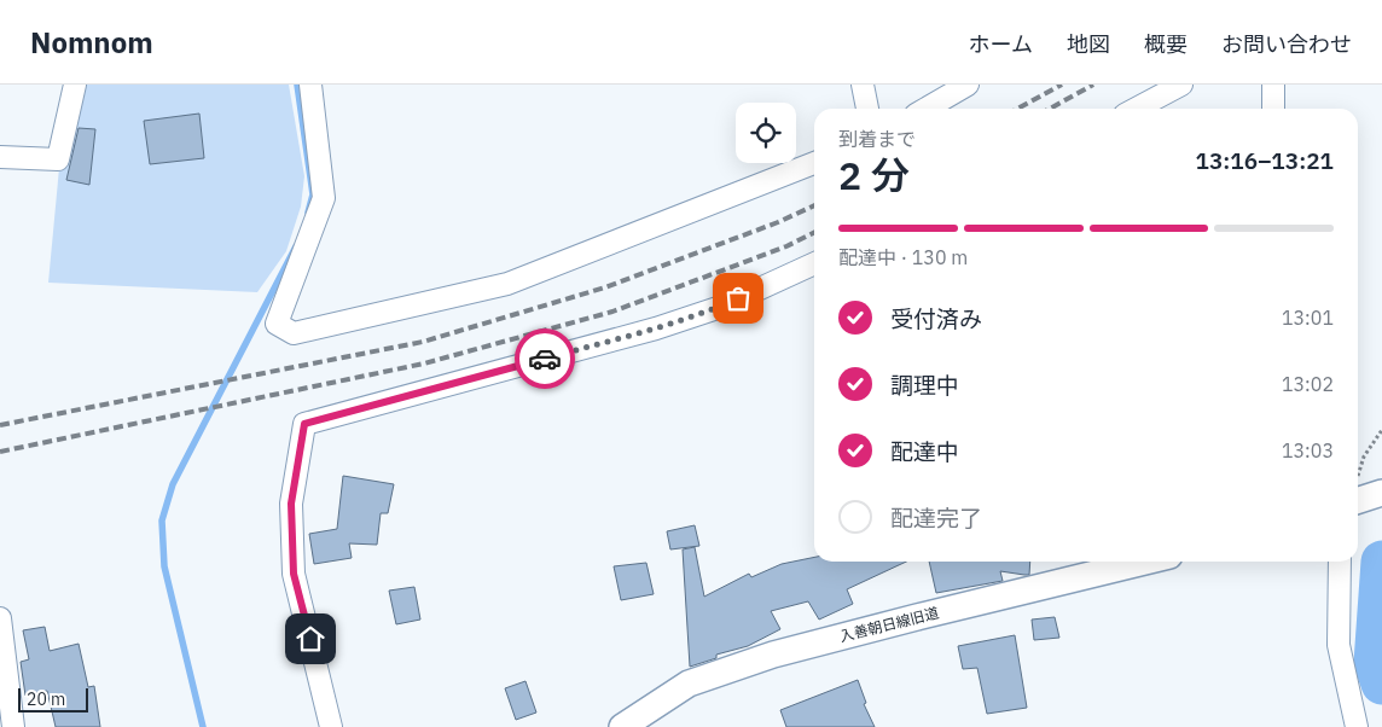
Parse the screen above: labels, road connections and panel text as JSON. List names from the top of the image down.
{
  "streets": {
    "street": ["入善朝日線旧道"]
  },
  "scale_bar": "20 m",
  "page": {
    "header": "Nomnom",
    "nav": [
      "ホーム",
      "地図",
      "概要",
      "お問い合わせ"
    ],
    "heading": ["2 分", "到着まで", "13:16–13:21"],
    "bar": "配達中 · 130 m",
    "list": [
      ["受付済み", "13:01"],
      ["調理中", "13:02"],
      ["配達中", "13:03"],
      "配達完了"
    ],
    "scale": "20 m"
  }
}
